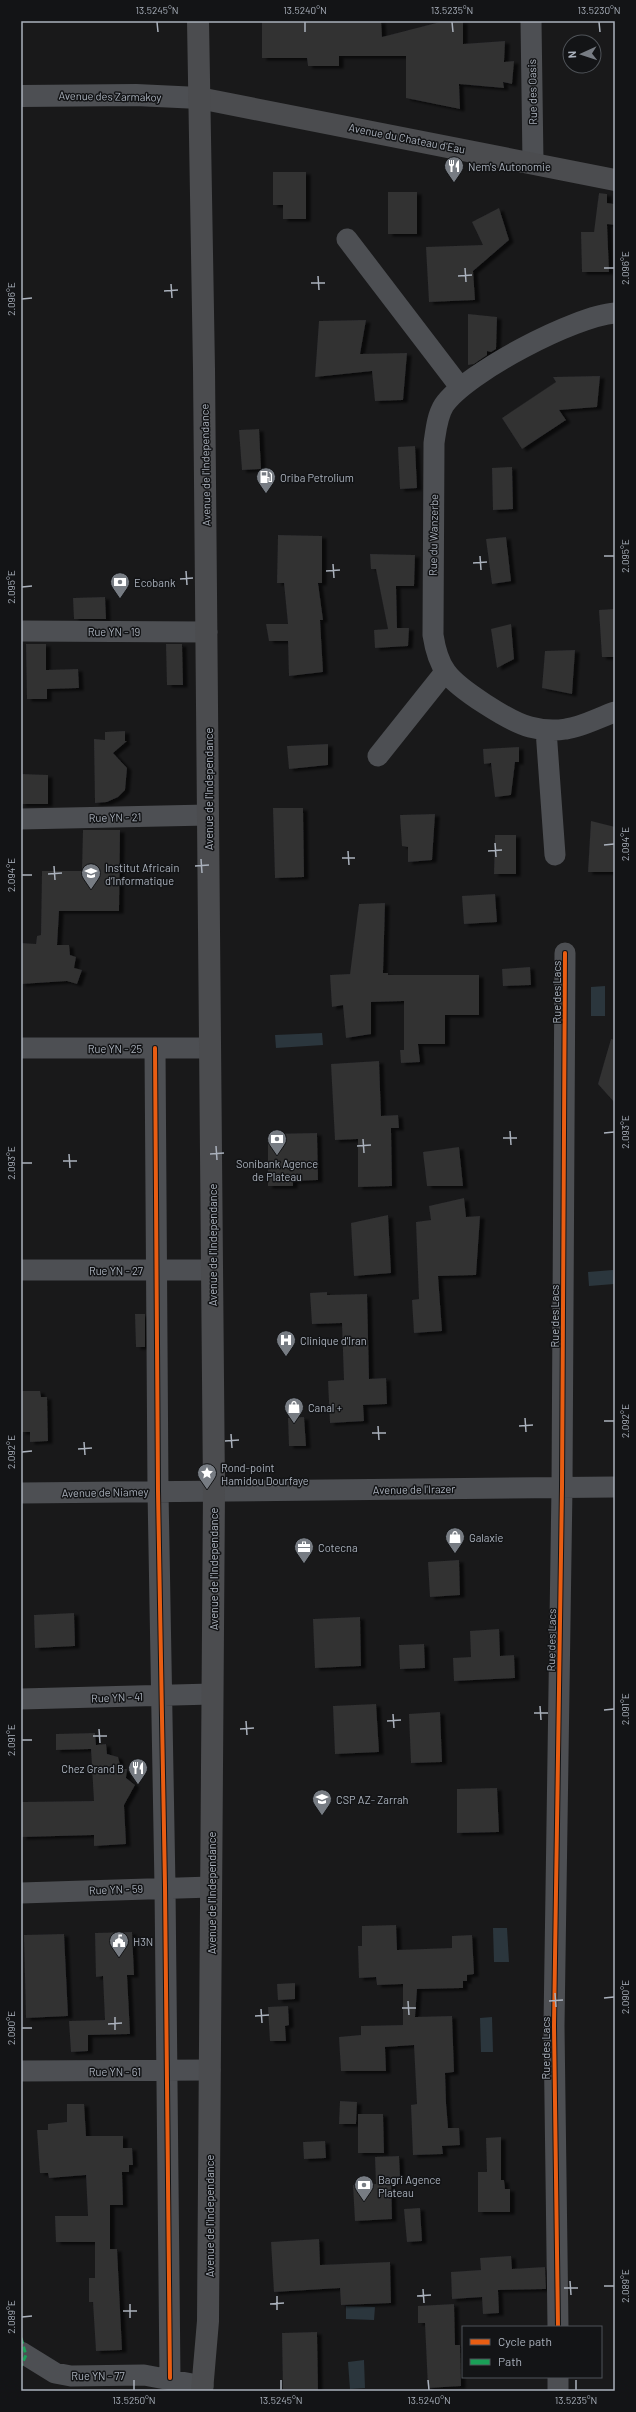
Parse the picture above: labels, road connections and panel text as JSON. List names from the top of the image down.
{
  "streets": {
    "main road": ["Avenue du Chateau d'Eau", "Avenue de l'Independance"],
    "street": [
      "Rue des Oasis",
      "Avenue des Zarmakoy",
      "Rue du Wanzerbe",
      "Rue YN - 19",
      "Rue YN - 21",
      "Rue des Lacs",
      "Rue YN - 25",
      "Rue YN - 27",
      "Avenue de l'Irazer",
      "Avenue de Niamey",
      "Rue YN - 41",
      "Rue YN - 59",
      "Rue YN - 61",
      "Rue YN - 77"
    ]
  },
  "crossings": [
    ["Rue des Oasis", "Avenue du Chateau d'Eau"],
    ["Avenue des Zarmakoy", "Avenue du Chateau d'Eau"],
    ["Avenue des Zarmakoy", "Avenue de l'Independance"],
    ["Avenue du Chateau d'Eau", "Avenue de l'Independance"],
    ["Avenue de l'Independance", "Rue YN - 19"],
    ["Avenue de l'Independance", "Rue YN - 21"],
    ["Avenue de l'Independance", "Rue YN - 25"],
    ["Avenue de l'Independance", "Rue YN - 27"],
    ["Avenue de l'Independance", "Avenue de l'Irazer"],
    ["Avenue de l'Independance", "Avenue de Niamey"],
    ["Avenue de l'Independance", "Rue YN - 41"],
    ["Avenue de l'Independance", "Rue YN - 59"],
    ["Avenue de l'Independance", "Rue YN - 61"],
    ["Avenue de l'Independance", "Rue YN - 77"],
    ["Rue des Lacs", "Avenue de l'Irazer"],
    ["Avenue de l'Irazer", "Avenue de Niamey"]
  ],
  "places": {
    "restaurant": ["Nem's Autonomie", "Chez Grand B"],
    "fuel station": ["Oriba Petrolium"],
    "bank": ["Ecobank", "Sonibank Agence de Plateau", "Bagri Agence Plateau"],
    "school or university": ["Institut Africain d’Informatique", "CSP AZ- Zarrah"],
    "hospital": ["Clinique d'Iran"],
    "shop": ["Canal +", "Galaxie"],
    "place": ["Rond-point Hamidou Dourfaye"],
    "office": ["Cotecna"],
    "public building": ["H3N"]
  },
  "legend": ["Cycle path", "Path"],
  "north": "left",
  "coordinates": [
    "13.5245°N",
    "13.5240°N",
    "13.5235°N",
    "13.5230°N",
    "2.096°E",
    "2.095°E",
    "2.094°E",
    "2.093°E",
    "2.092°E",
    "2.091°E",
    "2.090°E",
    "2.089°E",
    "13.5250°N"
  ]
}
